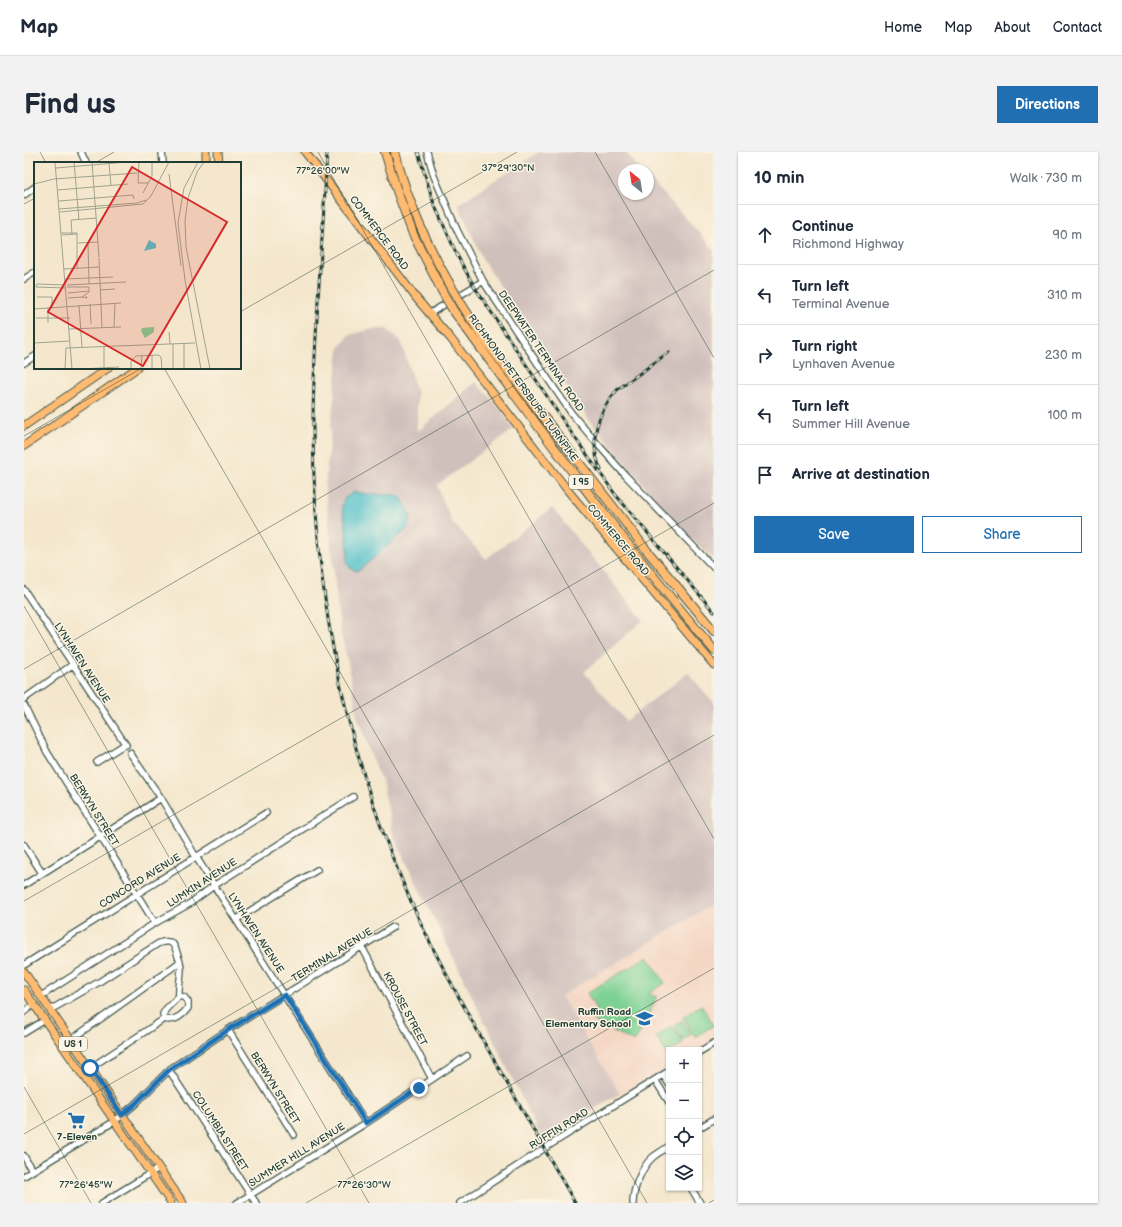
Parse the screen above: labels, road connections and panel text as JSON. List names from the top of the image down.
{
  "streets": {
    "highway": ["RICHMOND-PETERSBURG TURNPIKE", "I 95"],
    "main road": ["COMMERCE ROAD", "US 1"],
    "street": [
      "DEEPWATER TERMINAL ROAD",
      "LYNHAVEN AVENUE",
      "BERWYN STREET",
      "CONCORD AVENUE",
      "LUMKIN AVENUE",
      "TERMINAL AVENUE",
      "KROUSE STREET",
      "RUFFIN ROAD",
      "COLUMBIA STREET",
      "SUMMER HILL AVENUE"
    ]
  },
  "crossings": [
    ["LYNHAVEN AVENUE", "CONCORD AVENUE"],
    ["LYNHAVEN AVENUE", "LUMKIN AVENUE"],
    ["LYNHAVEN AVENUE", "TERMINAL AVENUE"],
    ["LYNHAVEN AVENUE", "SUMMER HILL AVENUE"],
    ["BERWYN STREET", "CONCORD AVENUE"],
    ["BERWYN STREET", "LUMKIN AVENUE"],
    ["BERWYN STREET", "TERMINAL AVENUE"],
    ["LUMKIN AVENUE", "US 1"],
    ["TERMINAL AVENUE", "KROUSE STREET"],
    ["TERMINAL AVENUE", "US 1"],
    ["TERMINAL AVENUE", "COLUMBIA STREET"],
    ["KROUSE STREET", "SUMMER HILL AVENUE"],
    ["COLUMBIA STREET", "SUMMER HILL AVENUE"]
  ],
  "places": {
    "school or university": ["Ruffin Road Elementary School"],
    "supermarket": ["7-Eleven"]
  },
  "north": "top left",
  "page": {
    "header": "Map",
    "nav": [
      "Home",
      "Map",
      "About",
      "Contact"
    ],
    "buttons": [
      "Directions",
      ["Save", "Share"]
    ],
    "title": "Find us",
    "heading": ["10 min", "Walk · 730 m"],
    "list": [
      ["Continue", "Richmond Highway", "90 m"],
      ["Turn left", "Terminal Avenue", "310 m"],
      ["Turn right", "Lynhaven Avenue", "230 m"],
      ["Turn left", "Summer Hill Avenue", "100 m"],
      "Arrive at destination"
    ],
    "map_buttons": ["+", "−"]
  },
  "coordinates": [
    "37°29'30\"N",
    "77°26'00\"W",
    "77°26'45\"W",
    "77°26'30\"W"
  ]
}
